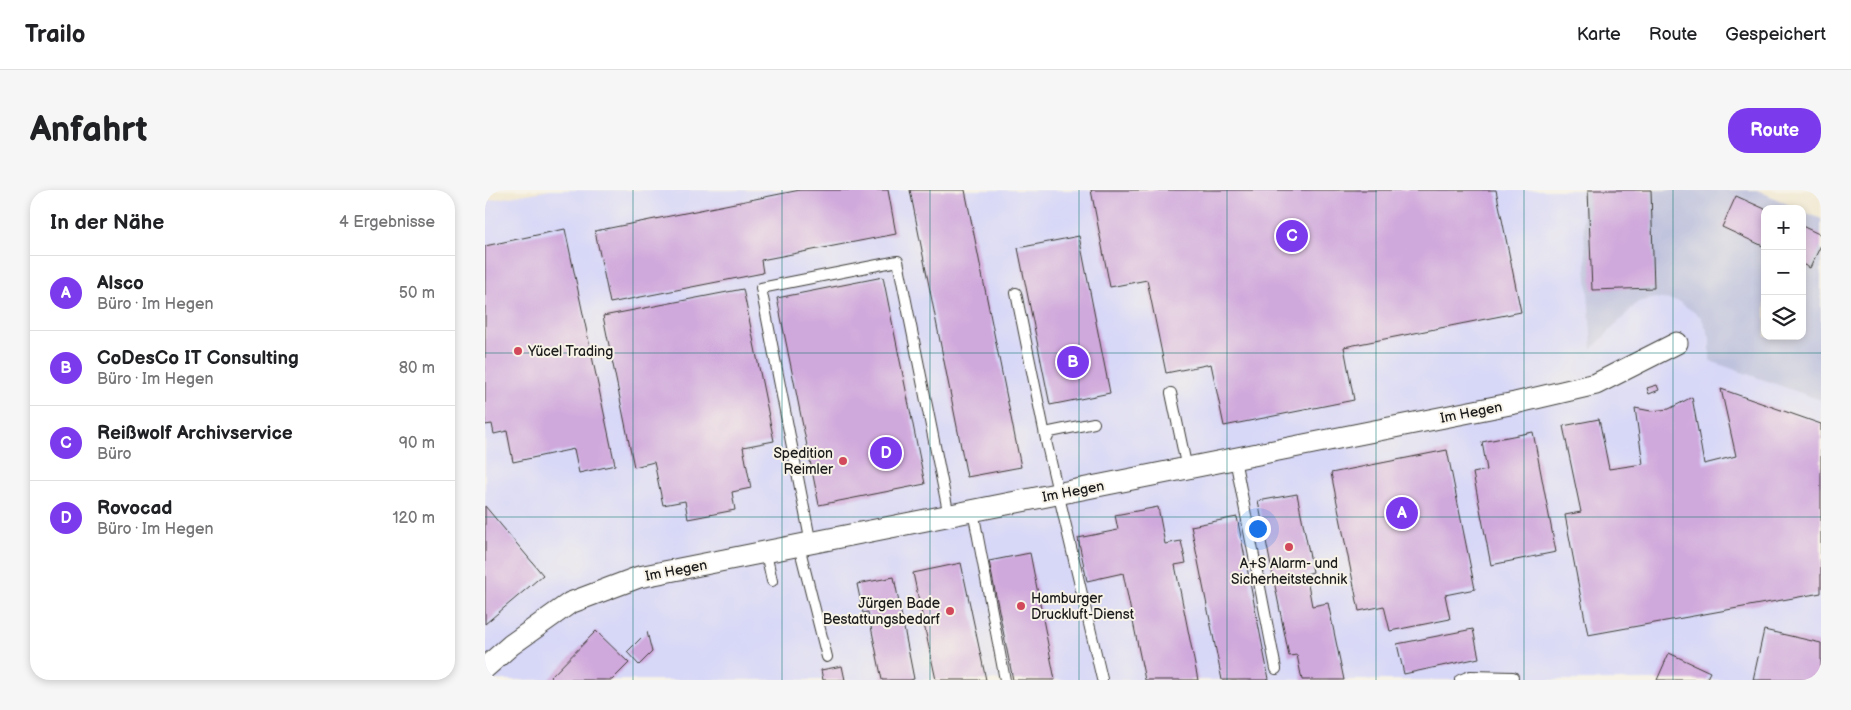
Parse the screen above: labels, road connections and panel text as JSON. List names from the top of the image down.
{
  "streets": {
    "street": ["Im Hegen"]
  },
  "places": [
    "Yücel Trading",
    "Spedition Reimler",
    "A+S Alarm- und Sicherheitstechnik",
    "Hamburger Druckluft-Dienst",
    "Jürgen Bade Bestattungsbedarf"
  ],
  "page": {
    "header": "Trailo",
    "nav": ["Karte", "Route", "Gespeichert"],
    "buttons": "Route",
    "title": "Anfahrt",
    "heading": ["In der Nähe", "4 Ergebnisse"],
    "map_buttons": ["+", "−"],
    "pins": [
      "C",
      "B",
      "D",
      "A"
    ],
    "list": [
      {
        "mark": "A",
        "name": "Alsco",
        "note": "Büro · Im Hegen",
        "value": "50 m"
      },
      {
        "mark": "B",
        "name": "CoDesCo IT Consulting",
        "note": "Büro · Im Hegen",
        "value": "80 m"
      },
      {
        "mark": "C",
        "name": "Reißwolf Archivservice",
        "note": "Büro",
        "value": "90 m"
      },
      {
        "mark": "D",
        "name": "Rovocad",
        "note": "Büro · Im Hegen",
        "value": "120 m"
      }
    ]
  }
}
